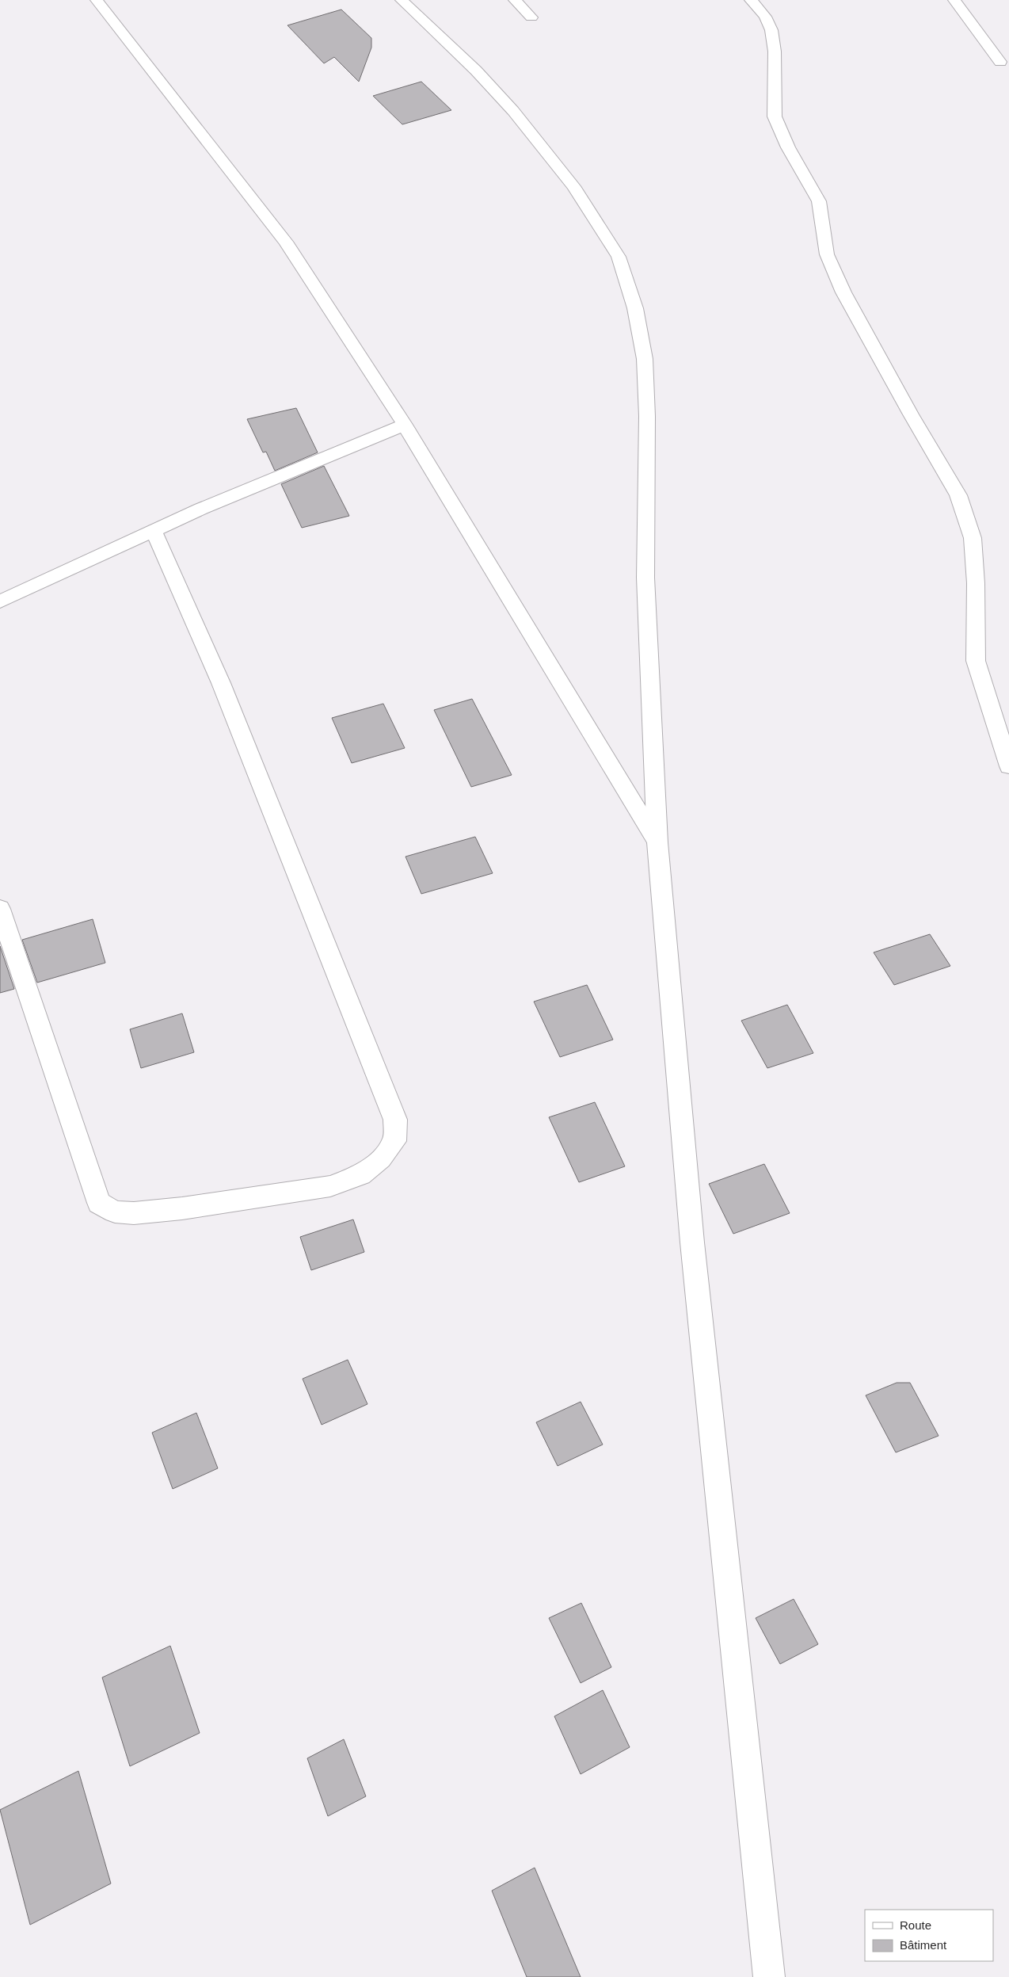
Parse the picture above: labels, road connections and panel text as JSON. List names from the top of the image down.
{
  "legend": ["Route", "Bâtiment"]
}
